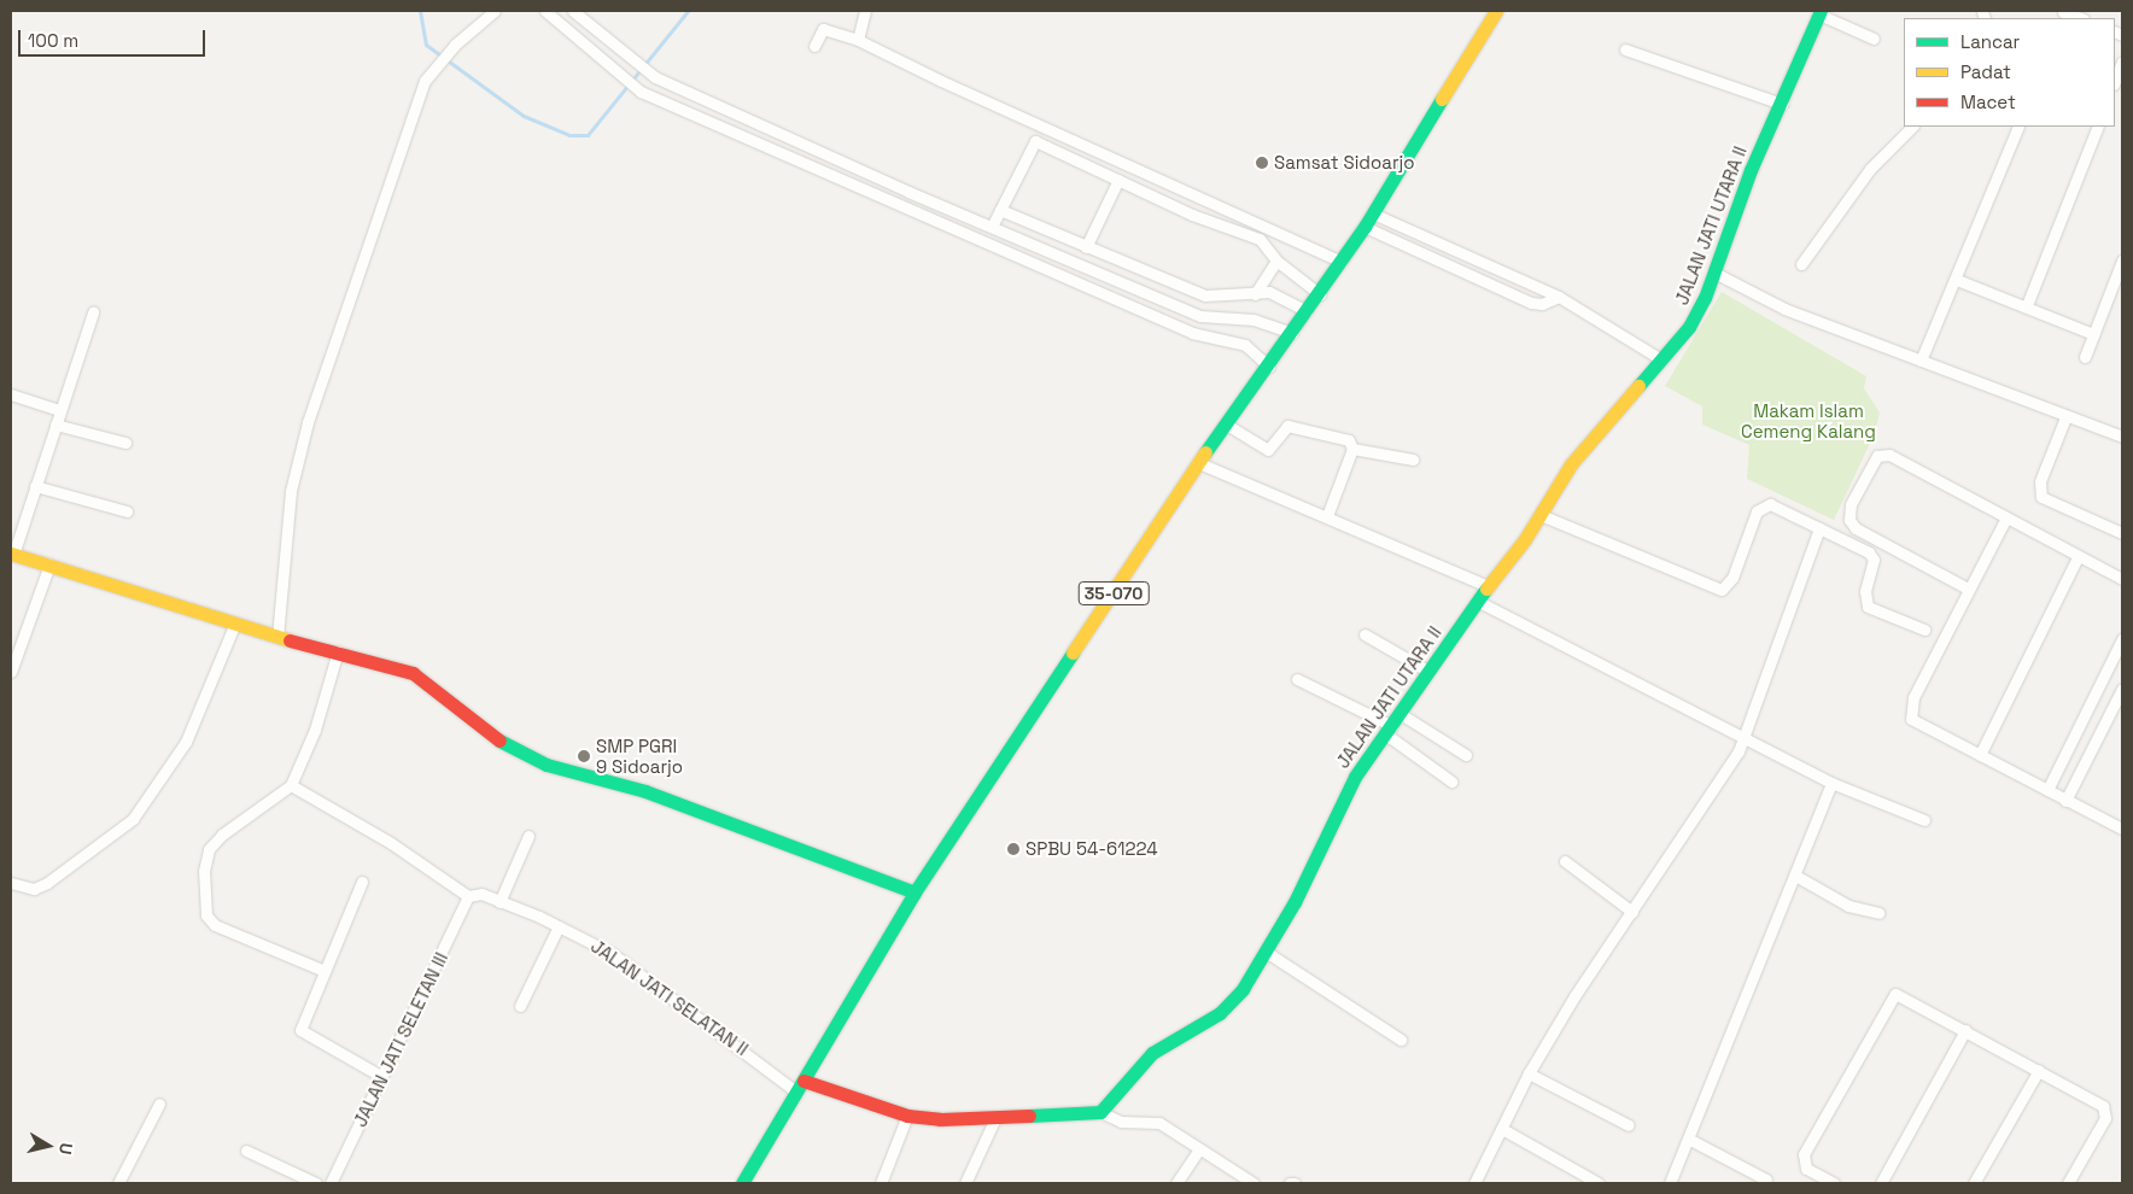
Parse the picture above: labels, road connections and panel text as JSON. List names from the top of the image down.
{
  "streets": {
    "street": [
      "JALAN JATI UTARA II",
      "35-070",
      "JALAN JATI SELATAN II",
      "JALAN JATI SELETAN III"
    ]
  },
  "crossings": [
    ["35-070", "JALAN JATI SELATAN II"],
    ["JALAN JATI SELATAN II", "JALAN JATI SELETAN III"]
  ],
  "parks": ["Makam Islam Cemeng Kalang"],
  "places": ["Samsat Sidoarjo", "SMP PGRI 9 Sidoarjo", "SPBU 54-61224"],
  "legend": ["Lancar", "Padat", "Macet"],
  "scale_bar": "100 m",
  "north": "right"
}
